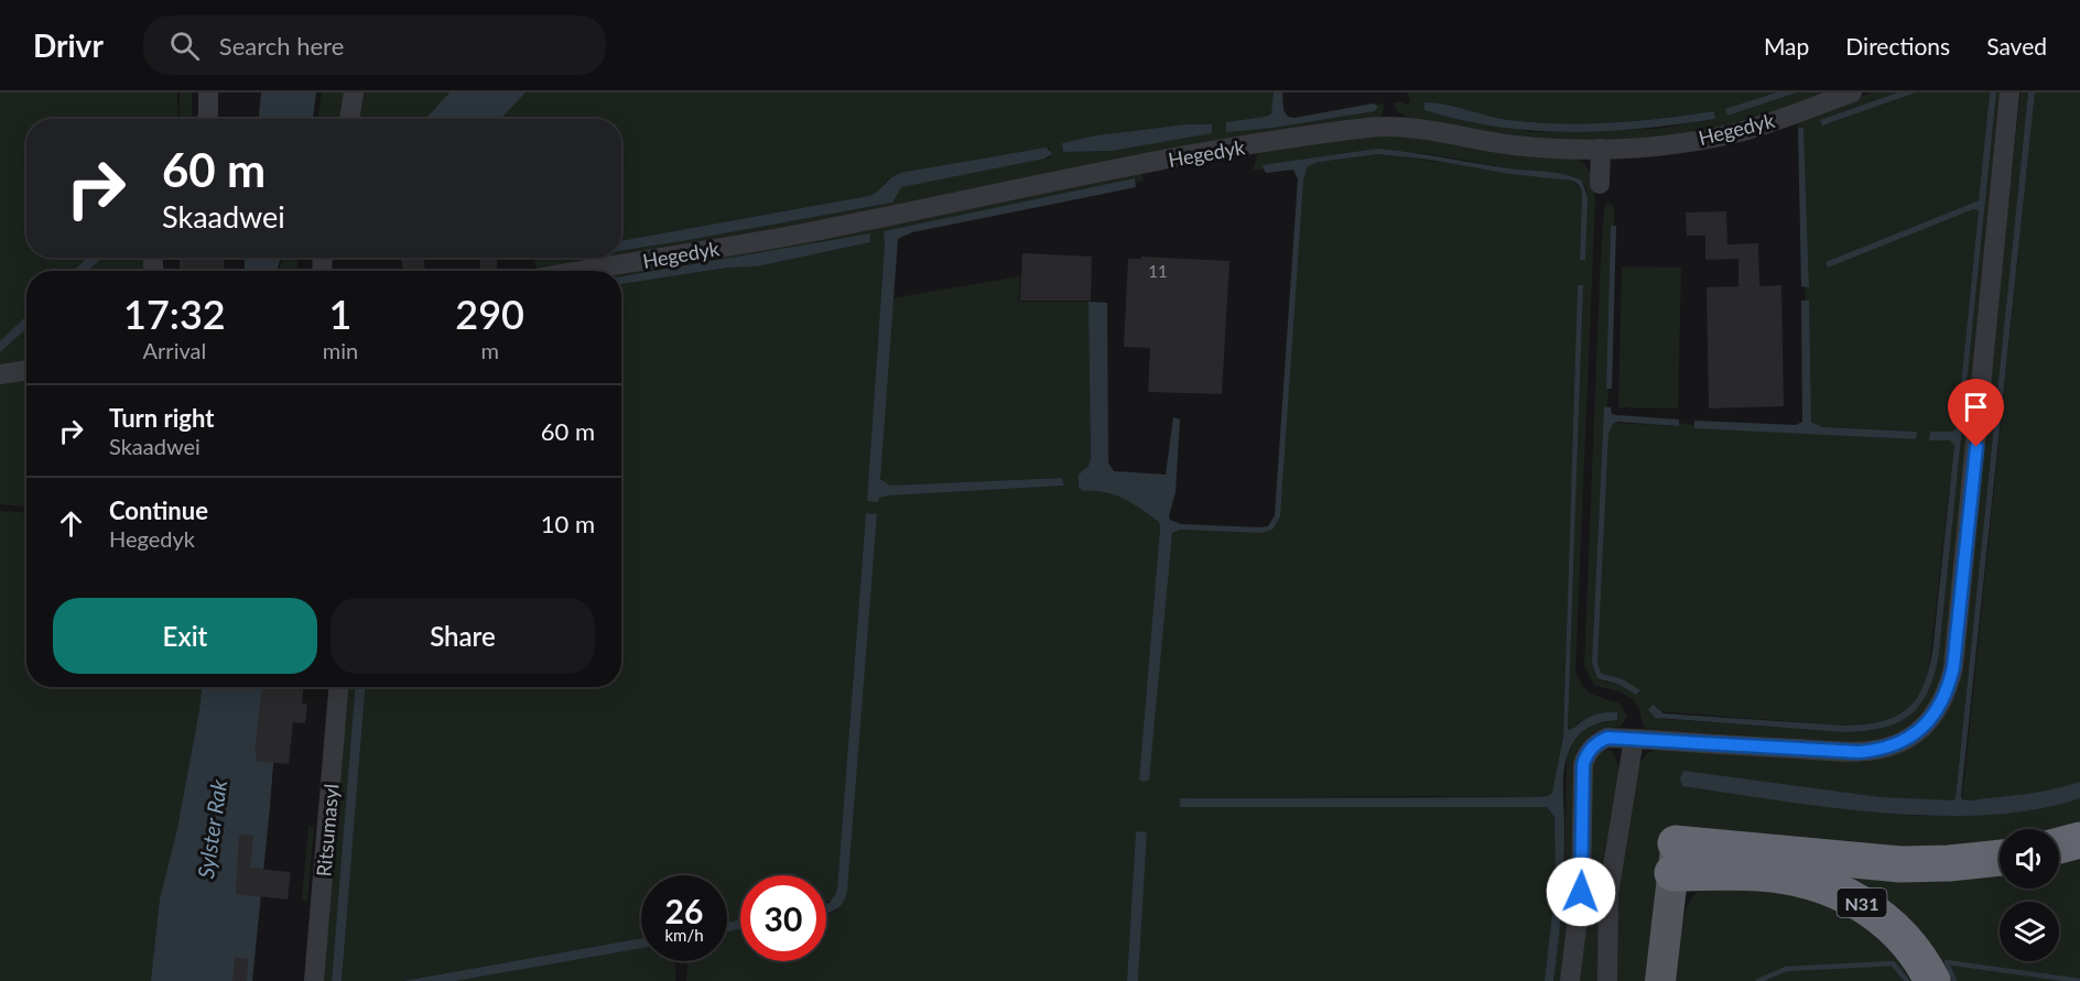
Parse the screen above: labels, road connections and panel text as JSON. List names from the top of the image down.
{
  "streets": {
    "highway": ["N31"],
    "street": ["Hegedyk", "Ritsumasyl"]
  },
  "water": ["Sylster Rak"],
  "house_numbers": ["11"],
  "page": {
    "header": "Drivr",
    "search": "Search here",
    "nav": ["Map", "Directions", "Saved"],
    "turn": ["60 m", "Skaadwei"],
    "eta": [
      "17:32",
      "Arrival",
      "1",
      "min",
      "290",
      "m"
    ],
    "list": [
      {
        "name": "Turn right",
        "note": "Skaadwei",
        "value": "60 m"
      },
      {
        "name": "Continue",
        "note": "Hegedyk",
        "value": "10 m"
      }
    ],
    "buttons": ["Exit", "Share"],
    "speed": "26 km/h",
    "limit": "30"
  }
}
